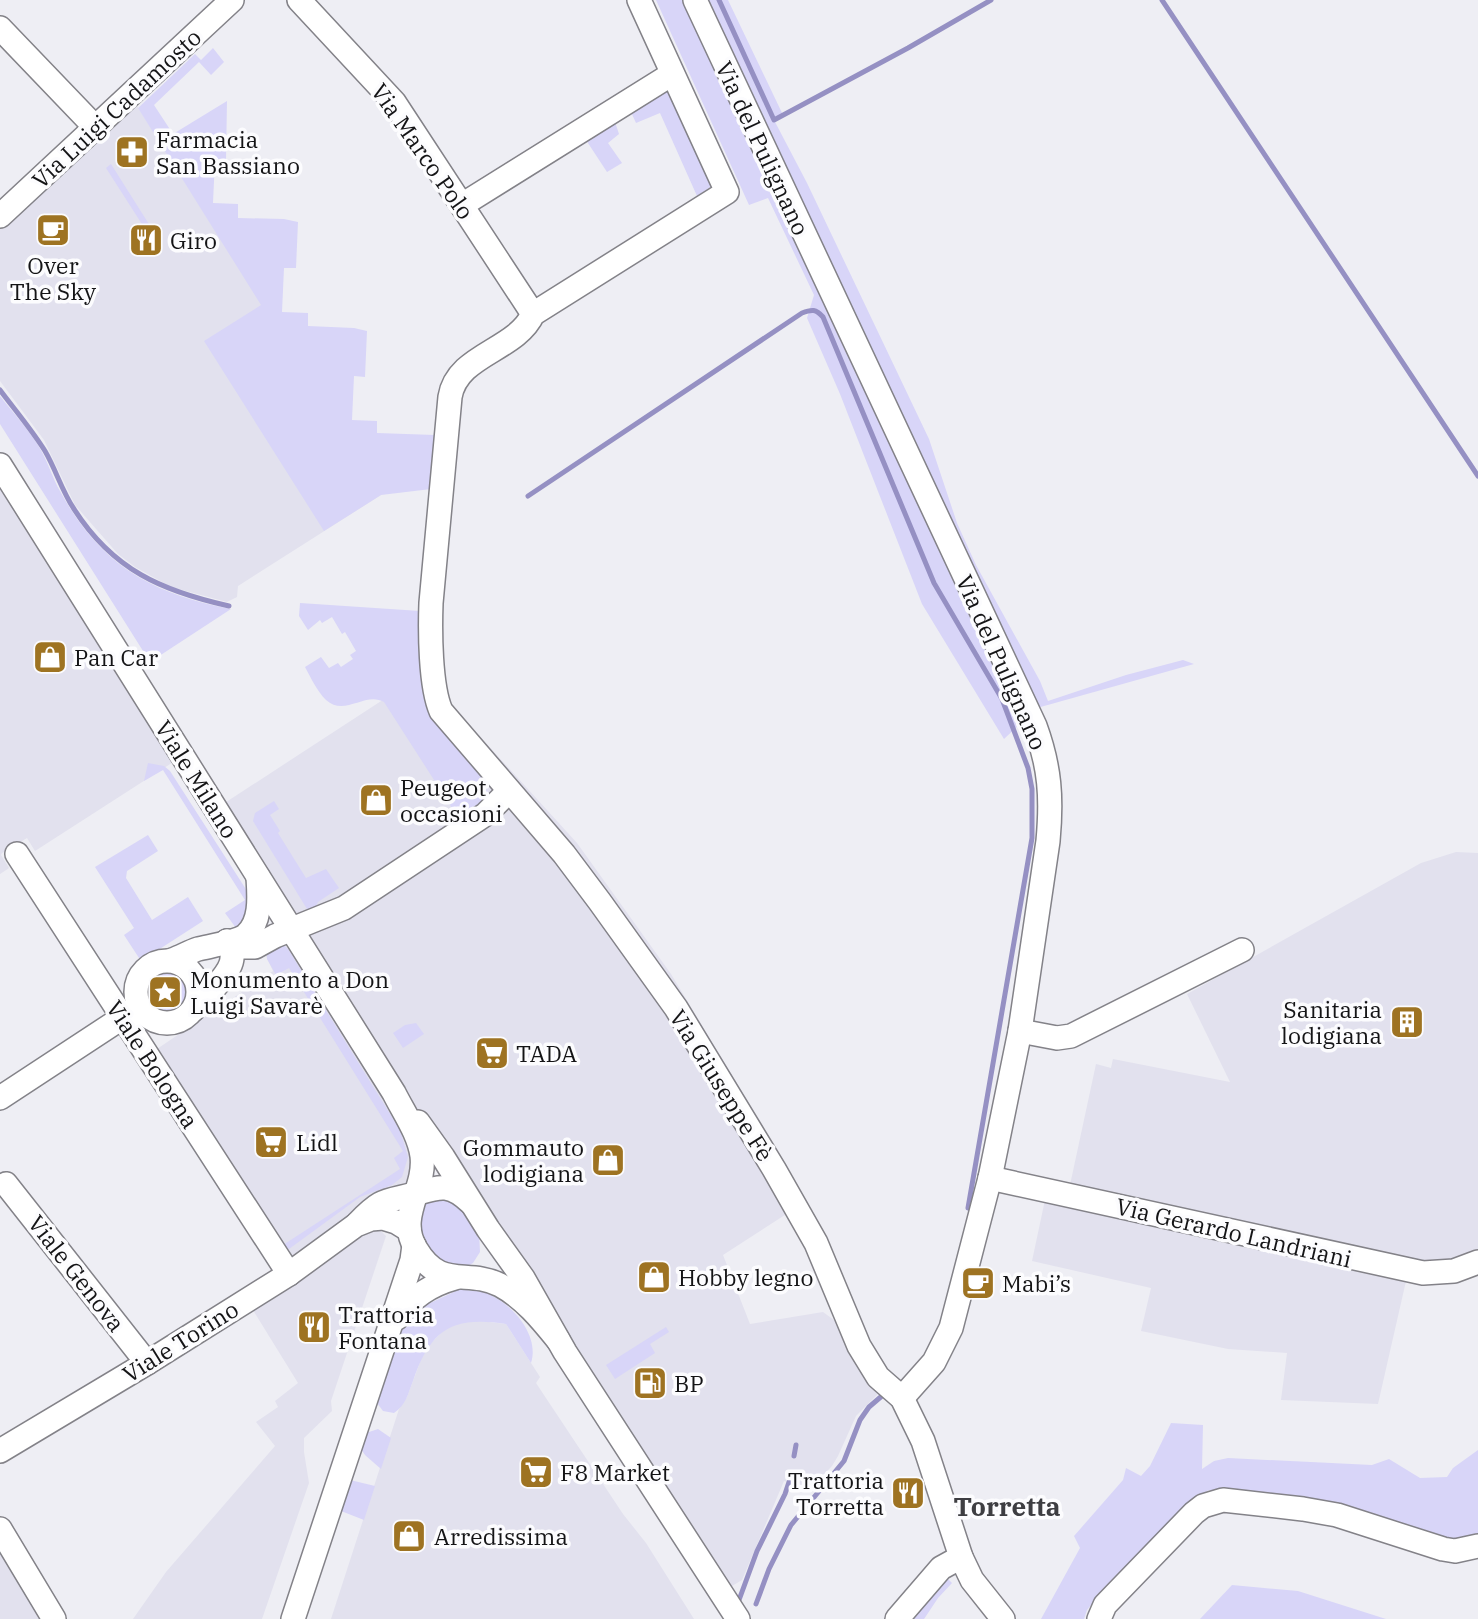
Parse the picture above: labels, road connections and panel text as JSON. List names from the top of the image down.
{
  "streets": {
    "street": [
      "Via Luigi Cadamosto",
      "Via del Pulignano",
      "Via Marco Polo",
      "Viale Milano",
      "Viale Bologna",
      "Via Giuseppe Fè",
      "Via Gerardo Landriani",
      "Viale Genova",
      "Viale Torino"
    ]
  },
  "crossings": [
    ["Via del Pulignano", "Via Giuseppe Fè"],
    ["Via del Pulignano", "Via Gerardo Landriani"],
    ["Via Marco Polo", "Via Giuseppe Fè"],
    ["Viale Milano", "Viale Torino"],
    ["Viale Bologna", "Viale Torino"],
    ["Viale Genova", "Viale Torino"]
  ],
  "districts": ["Torretta"],
  "places": {
    "pharmacy": ["Farmacia San Bassiano"],
    "cafe": ["Over The Sky", "Mabi’s"],
    "restaurant": ["Giro", "Trattoria Fontana", "Trattoria Torretta"],
    "shop": [
      "Pan Car",
      "Peugeot occasioni",
      "Gommauto lodigiana",
      "Hobby legno",
      "Arredissima"
    ],
    "place": ["Monumento a Don Luigi Savarè"],
    "building": ["Sanitaria lodigiana"],
    "supermarket": ["TADA", "Lidl", "F8 Market"],
    "fuel station": ["BP"]
  }
}
